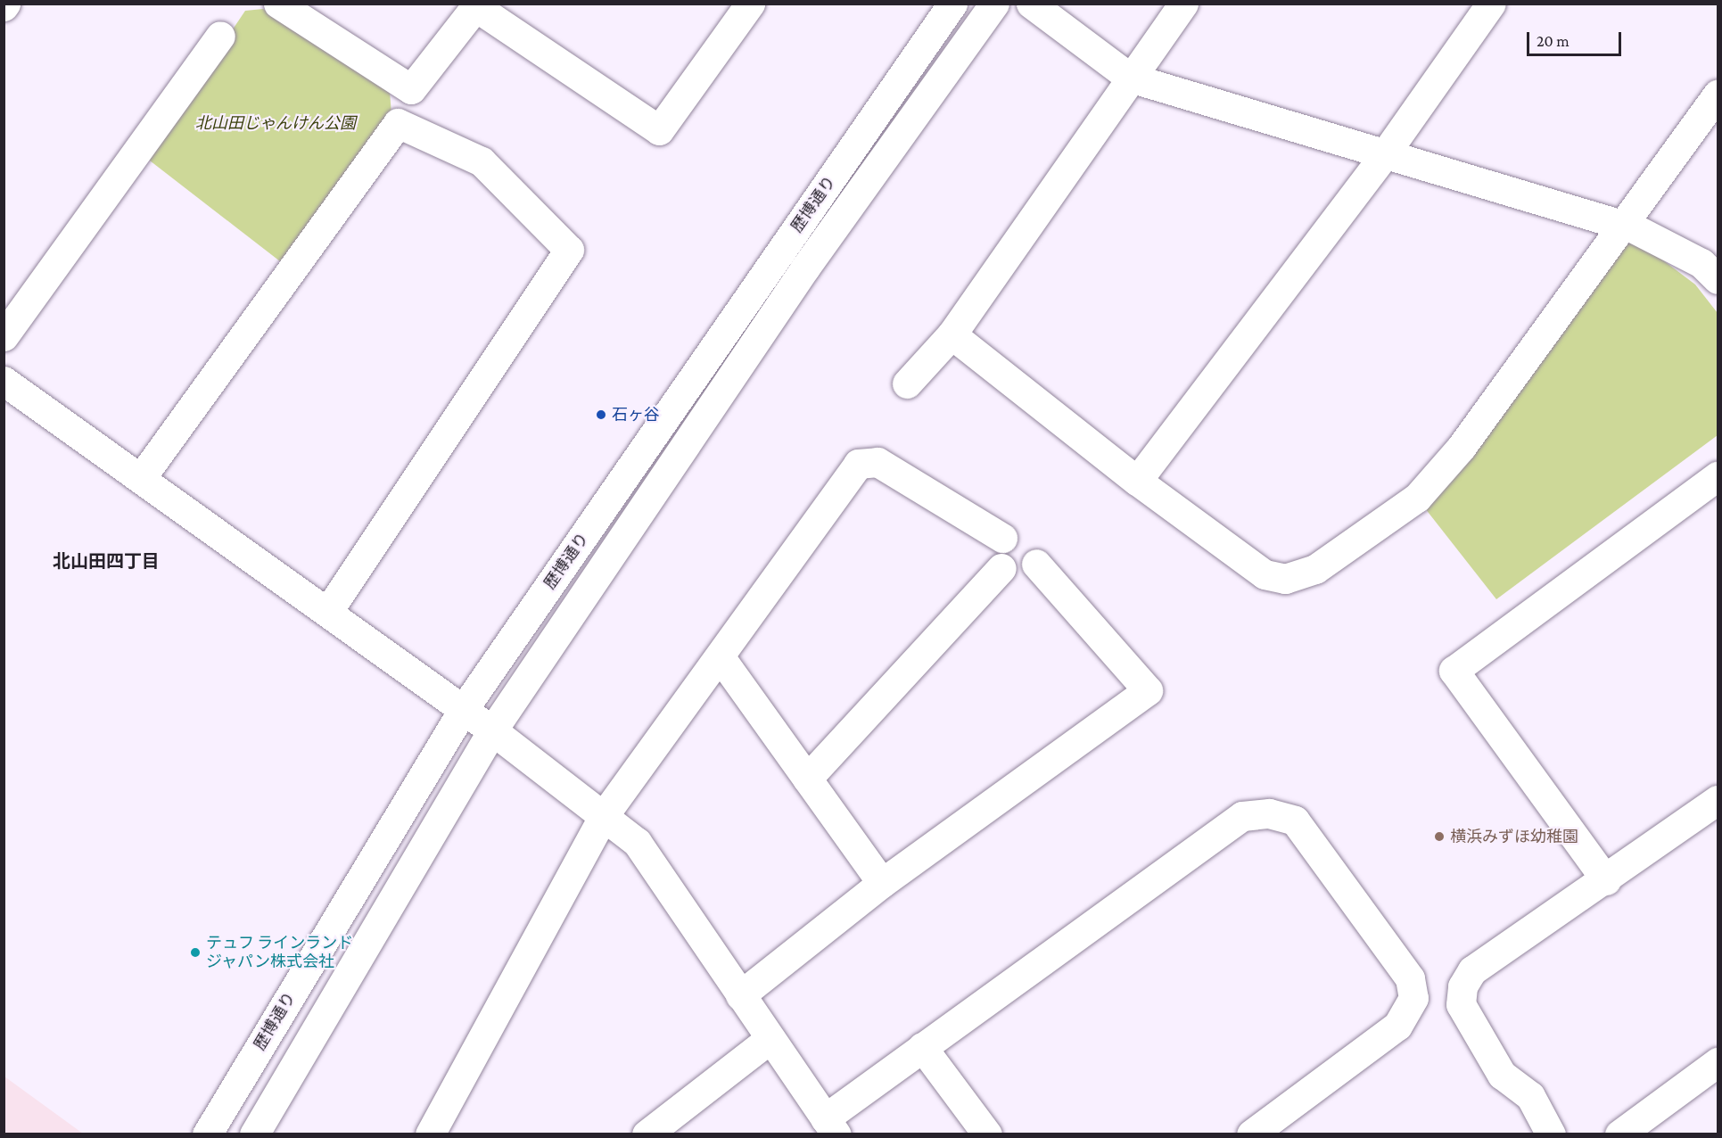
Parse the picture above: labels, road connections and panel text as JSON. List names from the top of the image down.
{
  "streets": {
    "street": ["歴博通り"]
  },
  "districts": ["北山田四丁目"],
  "parks": ["北山田じゃんけん公園"],
  "places": ["石ヶ谷", "横浜みずほ幼稚園", "テュフ ラインランド ジャパン株式会社"],
  "scale_bar": "20 m"
}
